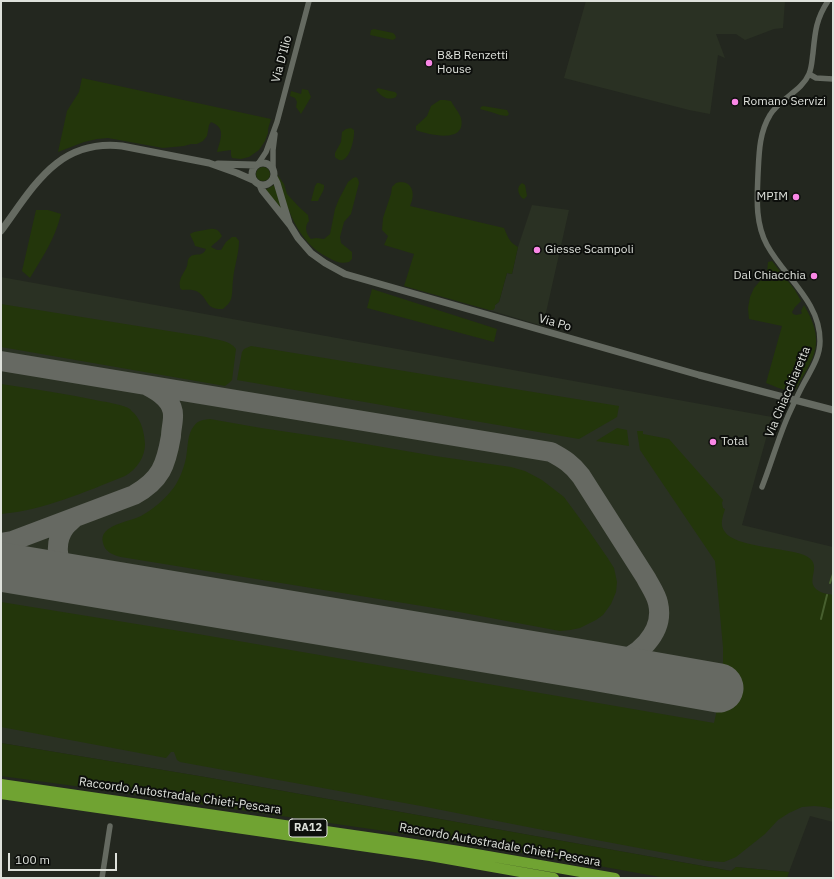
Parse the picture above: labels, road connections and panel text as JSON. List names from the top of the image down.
{
  "streets": {
    "highway": ["Raccordo Autostradale Chieti-Pescara", "RA12"],
    "street": ["Via D'Ilio", "Via Po", "Via Chiacchiaretta"]
  },
  "crossings": [
    ["Via D'Ilio", "Via Po"],
    ["Via Po", "Via Chiacchiaretta"]
  ],
  "places": [
    "B&B Renzetti House",
    "Romano Servizi",
    "MPIM",
    "Giesse Scampoli",
    "Dal Chiacchia",
    "Total"
  ],
  "scale_bar": "100 m"
}
